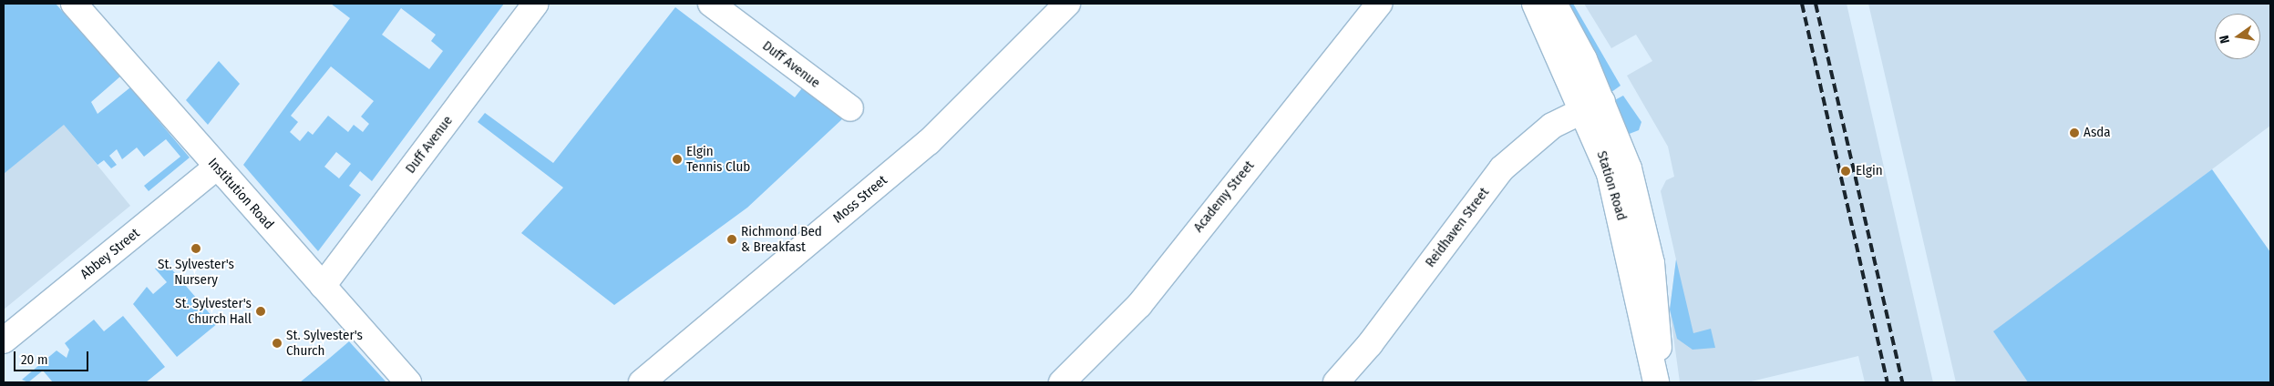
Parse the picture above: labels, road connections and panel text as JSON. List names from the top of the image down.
{
  "streets": {
    "street": [
      "Duff Avenue",
      "Station Road",
      "Institution Road",
      "Academy Street",
      "Moss Street",
      "Reidhaven Street",
      "Abbey Street"
    ]
  },
  "crossings": [
    ["Duff Avenue", "Institution Road"],
    ["Station Road", "Reidhaven Street"],
    ["Institution Road", "Abbey Street"]
  ],
  "places": [
    "Asda",
    "Elgin Tennis Club",
    "Elgin",
    "Richmond Bed & Breakfast",
    "St. Sylvester's Nursery",
    "St. Sylvester's Church Hall",
    "St. Sylvester's Church"
  ],
  "scale_bar": "20 m",
  "north": "left"
}
